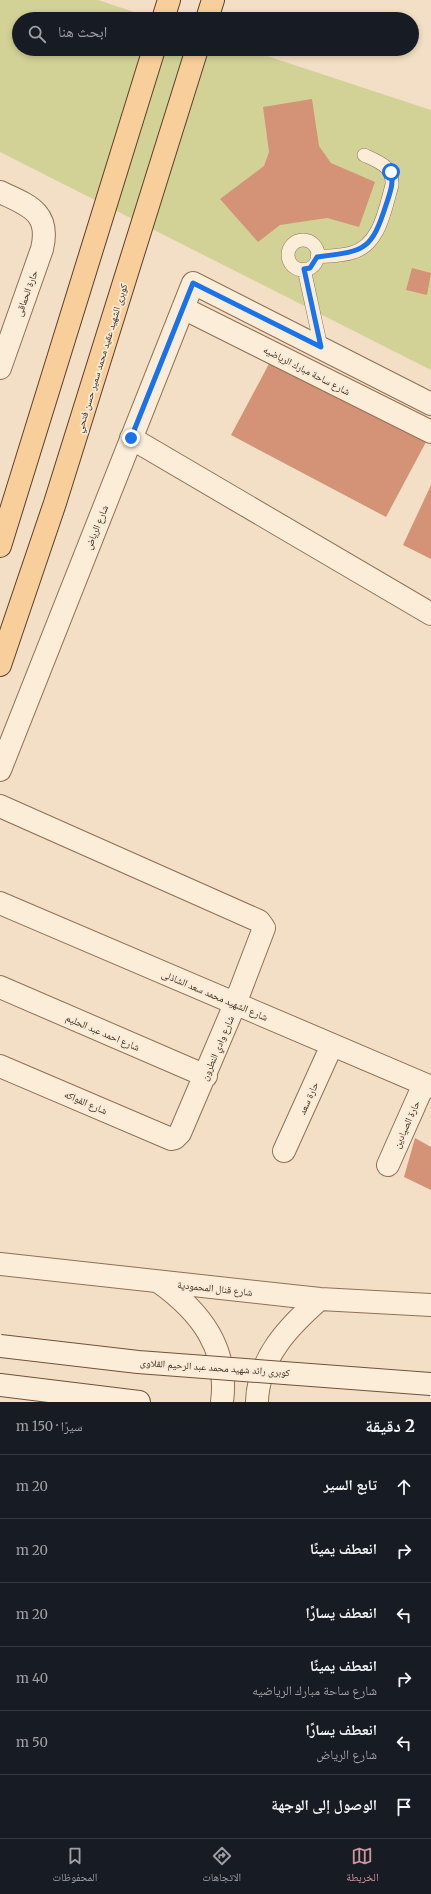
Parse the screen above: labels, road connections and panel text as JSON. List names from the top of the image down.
{
  "streets": {
    "main road": ["كوبرى الشهيد عقيد محمد سمير حسن فتحي"],
    "street": [
      "حارة الحماقى",
      "شارع ساحة مبارك الرياضيه",
      "شارع الرياض",
      "شارع الشهيد محمد سعد الشاذلى",
      "شارع احمد عبد الحليم",
      "شارع وادي النطرون",
      "حارة سعد",
      "شارع الفواكه",
      "حارة الصيادين",
      "شارع قنال المحمودية",
      "كوبرى رائد شهيد محمد عبد الرحيم القلاوى"
    ]
  },
  "crossings": [
    ["شارع ساحة مبارك الرياضيه", "شارع الرياض"],
    ["شارع الشهيد محمد سعد الشاذلى", "شارع وادي النطرون"],
    ["شارع الشهيد محمد سعد الشاذلى", "حارة سعد"],
    ["شارع الشهيد محمد سعد الشاذلى", "حارة الصيادين"],
    ["شارع احمد عبد الحليم", "شارع وادي النطرون"],
    ["شارع وادي النطرون", "شارع الفواكه"]
  ],
  "page": {
    "search": "ابحث هنا",
    "heading": ["2 دقيقة", "سيرًا · 150 m"],
    "list": [
      ["تابع السير", "20 m"],
      ["انعطف يمينًا", "20 m"],
      ["انعطف يسارًا", "20 m"],
      ["انعطف يمينًا", "شارع ساحة مبارك الرياضيه", "40 m"],
      ["انعطف يسارًا", "شارع الرياض", "50 m"],
      "الوصول إلى الوجهة"
    ],
    "nav": ["الخريطة", "الاتجاهات", "المحفوظات"]
  }
}
